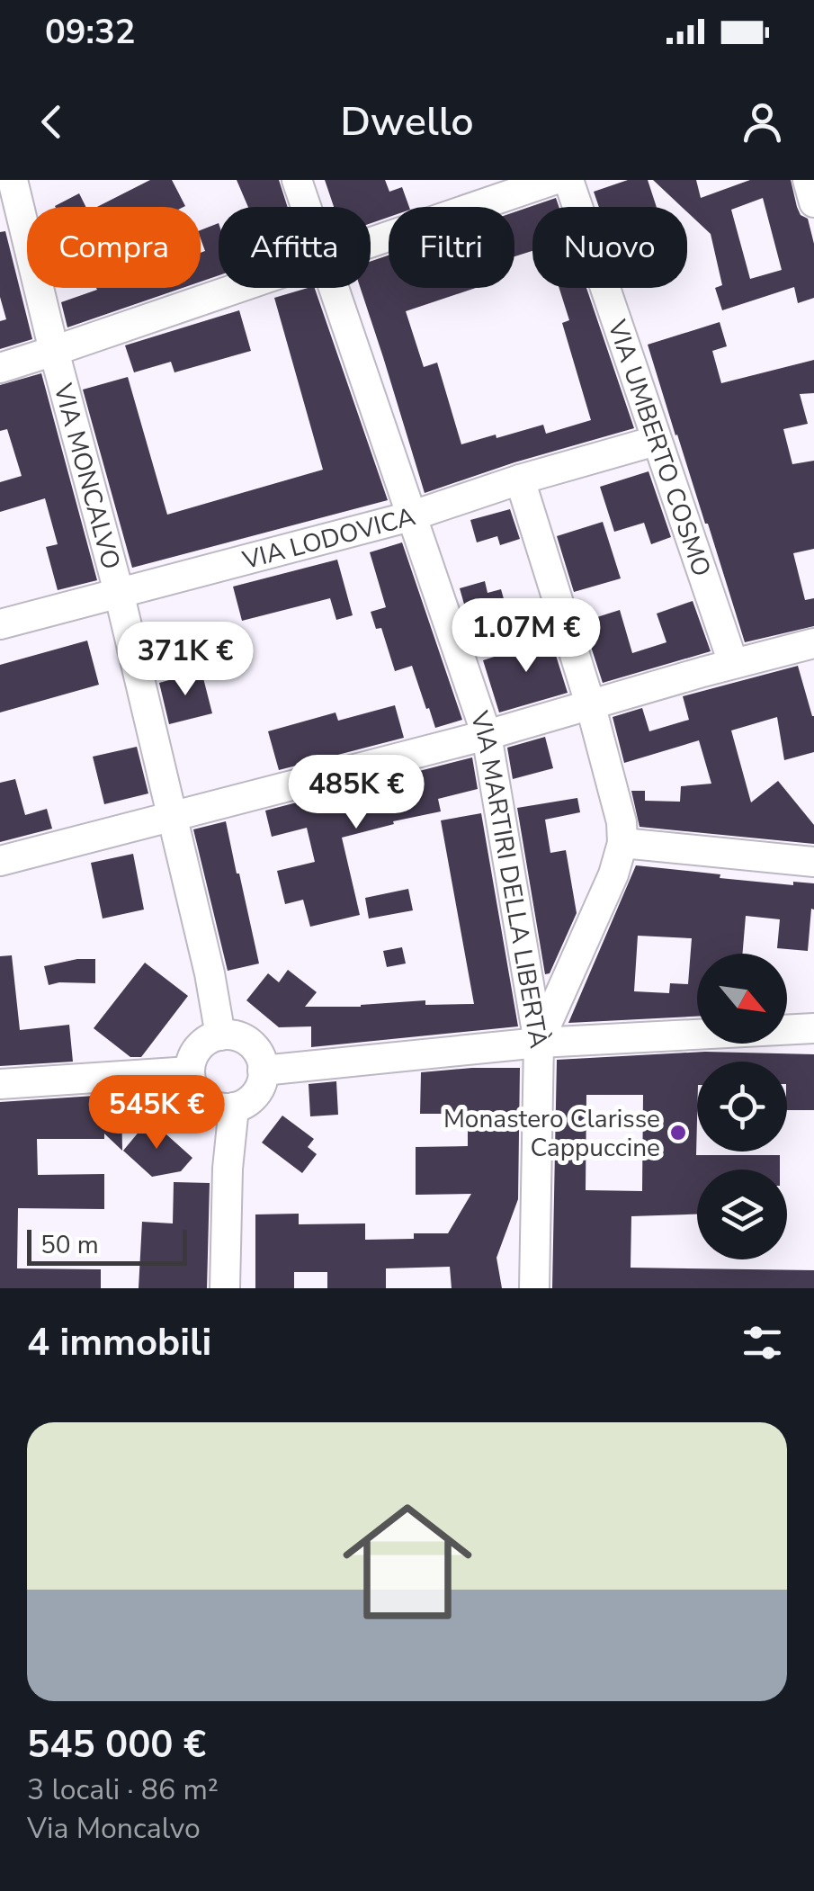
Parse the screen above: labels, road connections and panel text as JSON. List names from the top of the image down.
{
  "streets": {
    "street": [
      "VIA UMBERTO COSMO",
      "VIA MONCALVO",
      "VIA LODOVICA",
      "VIA MARTIRI DELLA LIBERTÀ"
    ]
  },
  "crossings": [
    ["VIA UMBERTO COSMO", "VIA LODOVICA"],
    ["VIA MONCALVO", "VIA LODOVICA"],
    ["VIA LODOVICA", "VIA MARTIRI DELLA LIBERTÀ"]
  ],
  "places": ["Monastero Clarisse Cappuccine"],
  "scale_bar": "50 m",
  "north": "bottom right",
  "page": {
    "status": "09:32",
    "header": "Dwello",
    "chip": [
      "Compra",
      "Affitta",
      "Filtri",
      "Nuovo"
    ],
    "price": [
      "1.07M €",
      "371K €",
      "485K €",
      "545K €"
    ],
    "scale": "50 m",
    "heading": "4 immobili",
    "list": [
      {
        "name": "545 000 €",
        "note": "3 locali · 86 m² · Via Moncalvo"
      }
    ]
  }
}
